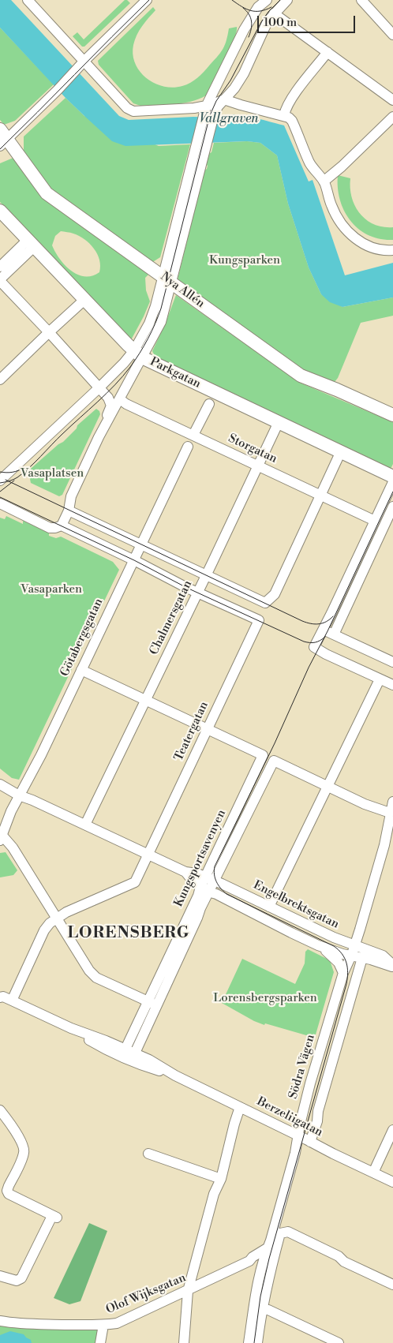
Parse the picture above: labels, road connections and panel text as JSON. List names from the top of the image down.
{
  "streets": {
    "main road": ["Nya Allén", "Parkgatan"],
    "street": [
      "Storgatan",
      "Chalmersgatan",
      "Götabergsgatan",
      "Teatergatan",
      "Kungsportsavenyen",
      "Engelbrektsgatan",
      "Södra Vägen",
      "Berzeliigatan",
      "Olof Wijksgatan"
    ]
  },
  "crossings": [
    ["Parkgatan", "Chalmersgatan"],
    ["Storgatan", "Chalmersgatan"],
    ["Chalmersgatan", "Teatergatan"],
    ["Chalmersgatan", "Engelbrektsgatan"],
    ["Götabergsgatan", "Engelbrektsgatan"],
    ["Teatergatan", "Kungsportsavenyen"],
    ["Teatergatan", "Engelbrektsgatan"],
    ["Kungsportsavenyen", "Engelbrektsgatan"],
    ["Kungsportsavenyen", "Berzeliigatan"],
    ["Engelbrektsgatan", "Södra Vägen"],
    ["Södra Vägen", "Berzeliigatan"],
    ["Södra Vägen", "Olof Wijksgatan"]
  ],
  "districts": ["LORENSBERG"],
  "water": ["Vallgraven"],
  "parks": [
    "Kungsparken",
    "Vasaplatsen",
    "Vasaparken",
    "Lorensbergsparken"
  ],
  "scale_bar": "100 m"
}
